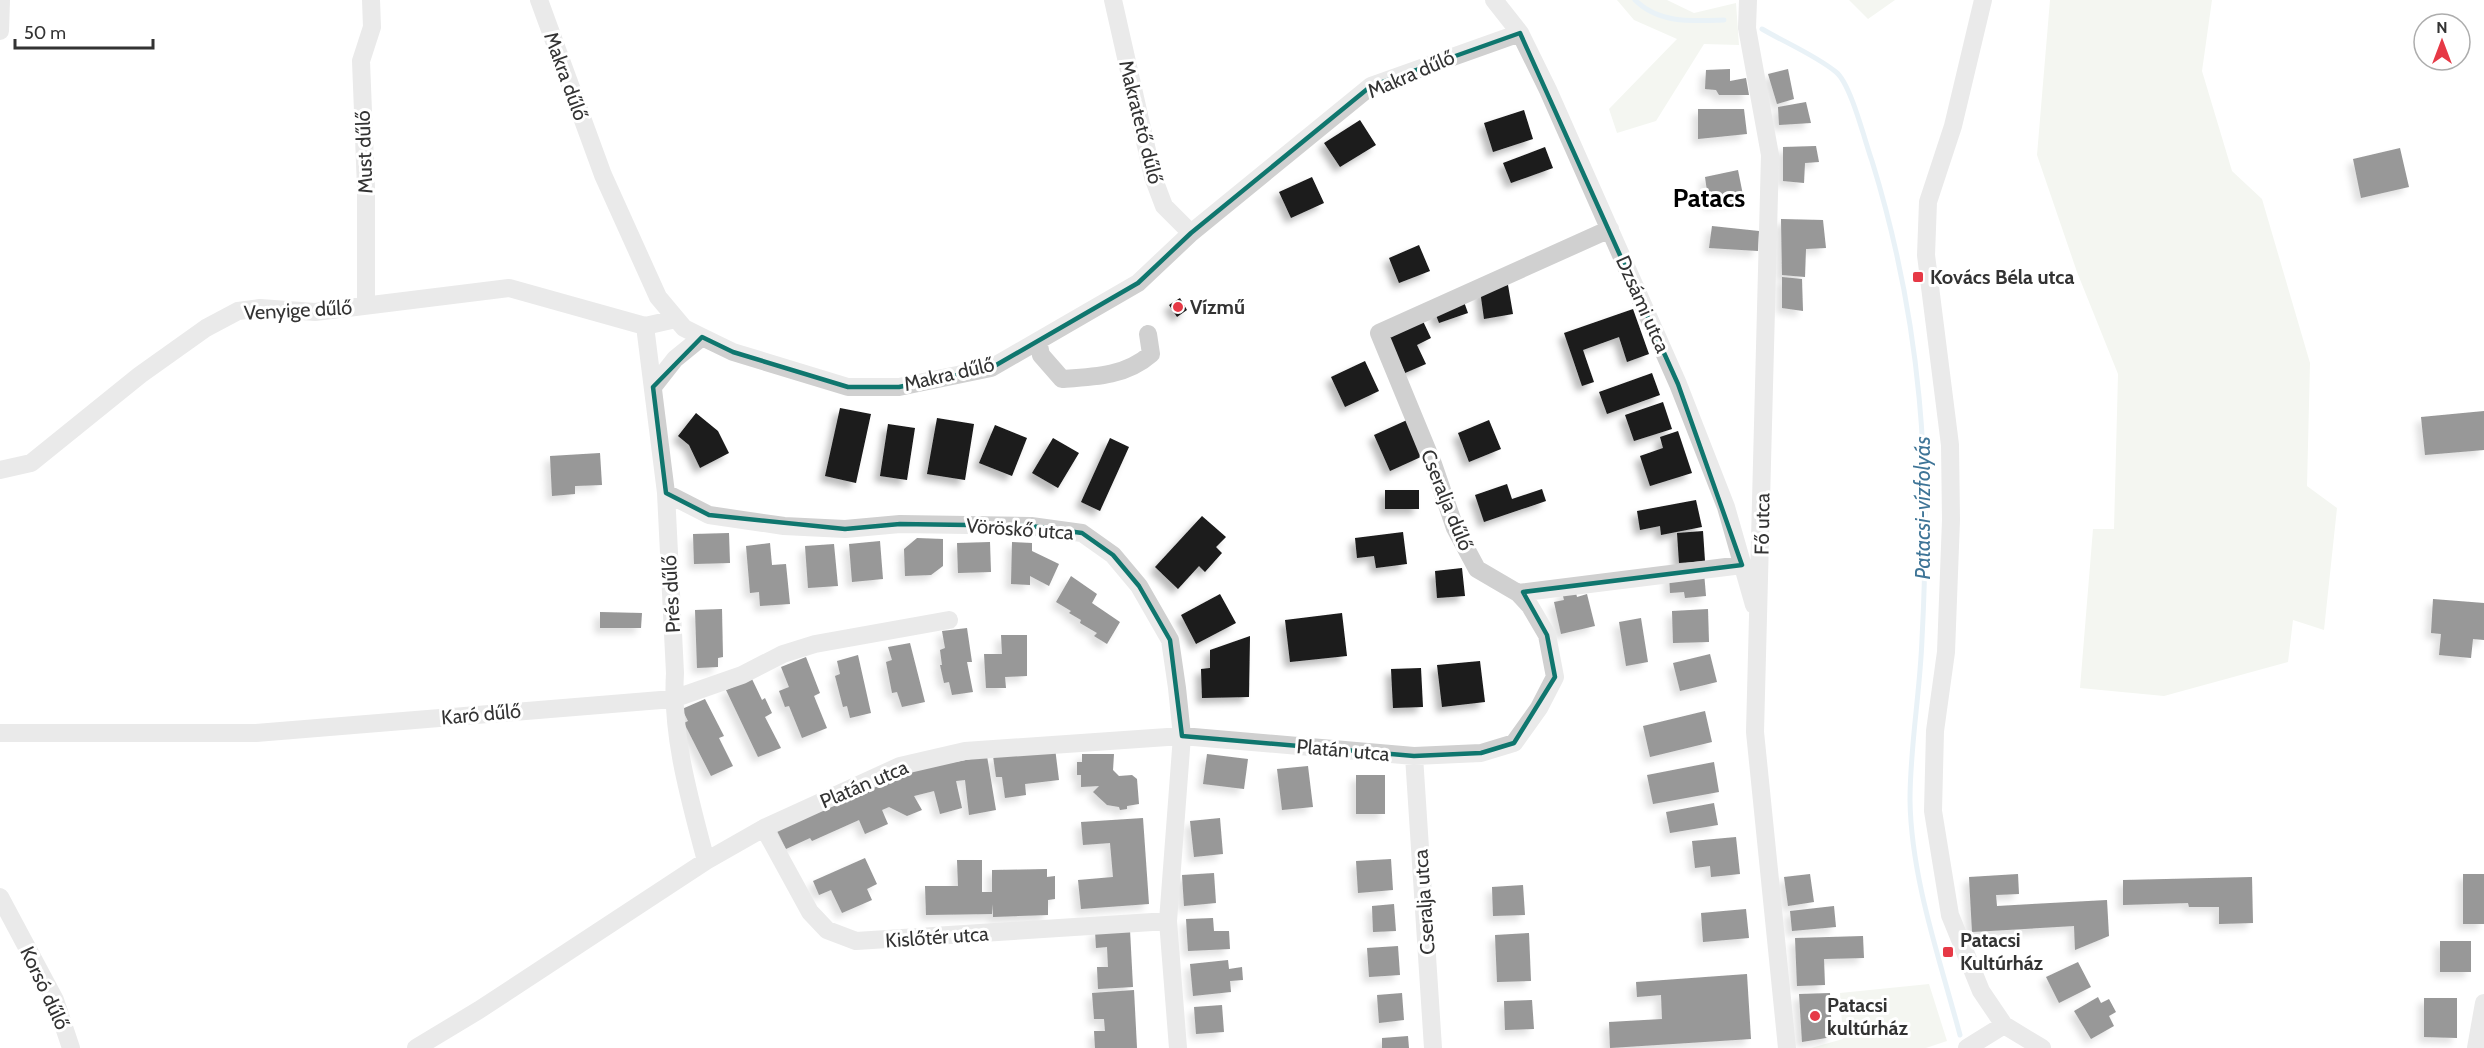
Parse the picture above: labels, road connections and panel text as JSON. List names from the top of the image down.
{
  "streets": {
    "street": [
      "Makra dűlő",
      "Makratető dűlő",
      "Must dűlő",
      "Dzsámi utca",
      "Venyige dűlő",
      "Cseralja dűlő",
      "Fő utca",
      "Vöröskő utca",
      "Prés dűlő",
      "Karó dűlő",
      "Platán utca",
      "Cseralja utca",
      "Kislőtér utca",
      "Korsó dűlő"
    ]
  },
  "crossings": [
    ["Makra dűlő", "Makratető dűlő"],
    ["Makra dűlő", "Dzsámi utca"],
    ["Makra dűlő", "Venyige dűlő"],
    ["Must dűlő", "Venyige dűlő"],
    ["Dzsámi utca", "Cseralja dűlő"],
    ["Dzsámi utca", "Fő utca"],
    ["Venyige dűlő", "Prés dűlő"],
    ["Cseralja dűlő", "Platán utca"],
    ["Cseralja dűlő", "Cseralja utca"],
    ["Vöröskő utca", "Prés dűlő"],
    ["Vöröskő utca", "Platán utca"],
    ["Vöröskő utca", "Kislőtér utca"],
    ["Prés dűlő", "Karó dűlő"],
    ["Prés dűlő", "Platán utca"],
    ["Platán utca", "Cseralja utca"],
    ["Platán utca", "Kislőtér utca"]
  ],
  "districts": ["Patacs"],
  "water": ["Patacsi-vízfolyás"],
  "places": {
    "transit": ["Kovács Béla utca", "Patacsi Kultúrház"],
    "other": ["Vízmű", "Patacsi kultúrház"]
  },
  "scale_bar": "50 m",
  "north": "top"
}
